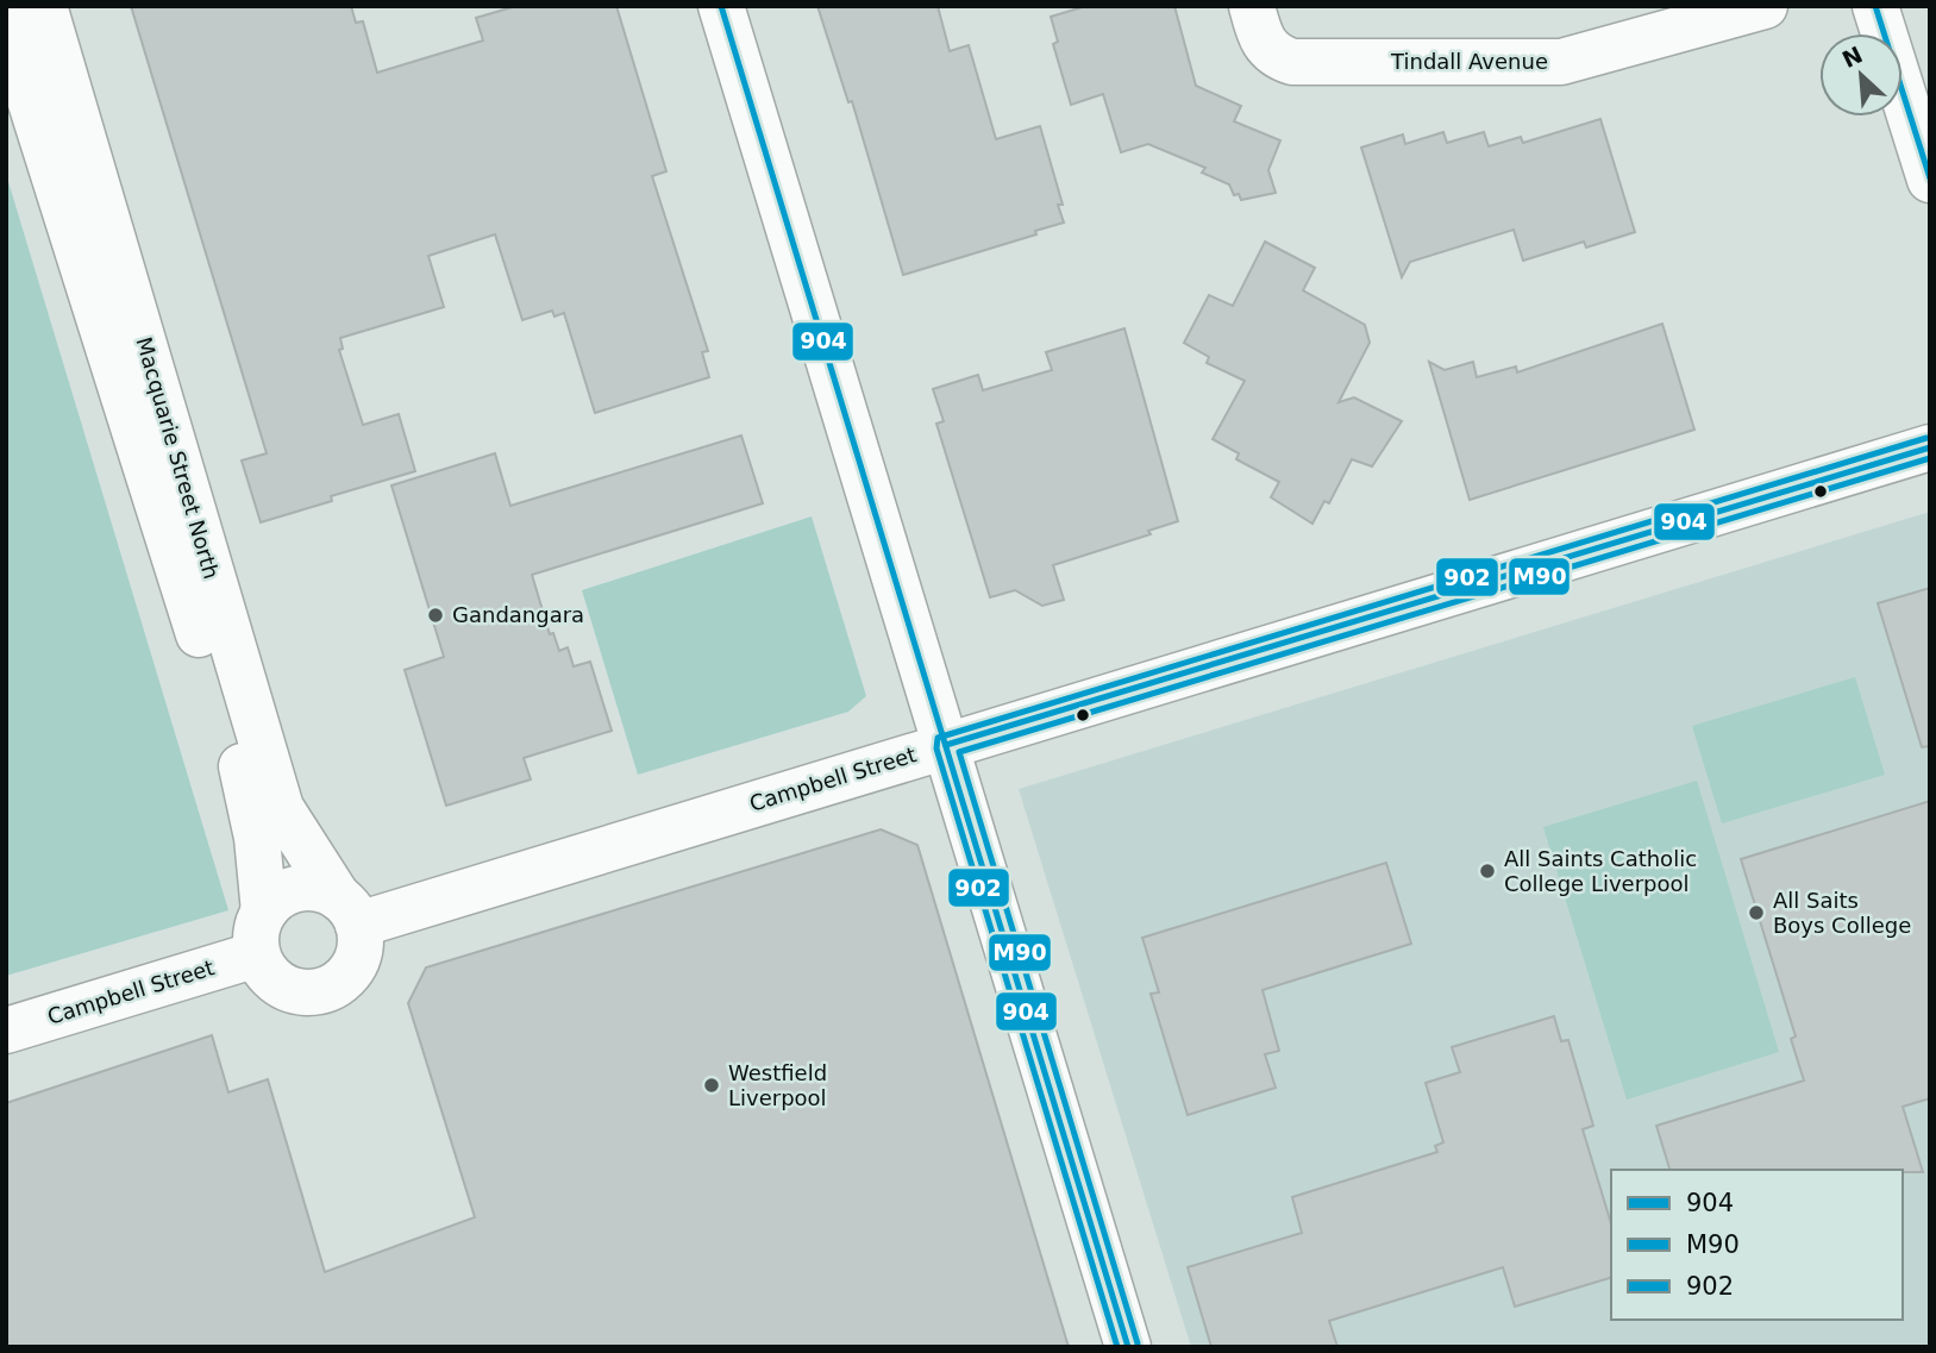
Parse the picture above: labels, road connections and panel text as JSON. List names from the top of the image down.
{
  "streets": {
    "street": ["Tindall Avenue", "Macquarie Street North", "Campbell Street"]
  },
  "crossings": [
    ["Macquarie Street North", "Campbell Street"]
  ],
  "places": [
    "Gandangara",
    "All Saints Catholic College Liverpool",
    "All Saits Boys College",
    "Westfield Liverpool"
  ],
  "lines": ["transit line 904", "transit line 902", "transit line M90"],
  "legend": ["904", "M90", "902"],
  "north": "top left"
}
